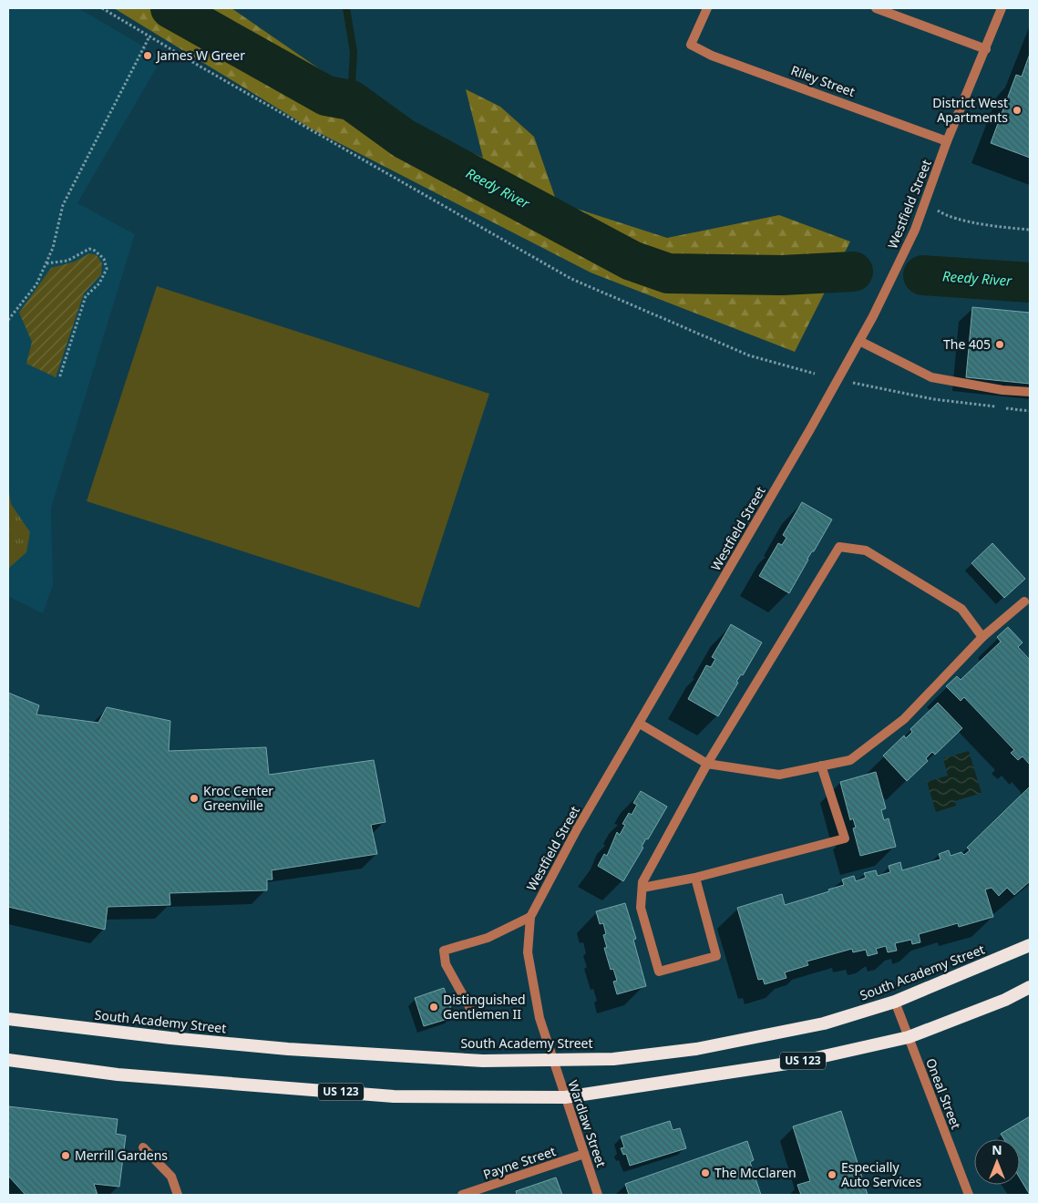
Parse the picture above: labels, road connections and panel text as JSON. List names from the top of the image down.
{
  "streets": {
    "highway": ["South Academy Street", "US 123"],
    "street": [
      "Riley Street",
      "Westfield Street",
      "Oneal Street",
      "Wardlaw Street",
      "Payne Street"
    ]
  },
  "crossings": [
    ["Riley Street", "Westfield Street"],
    ["Westfield Street", "South Academy Street"],
    ["Westfield Street", "Wardlaw Street"],
    ["South Academy Street", "Oneal Street"],
    ["South Academy Street", "Wardlaw Street"],
    ["US 123", "Oneal Street"],
    ["US 123", "Wardlaw Street"],
    ["Wardlaw Street", "Payne Street"]
  ],
  "water": ["Reedy River"],
  "places": [
    "James W Greer",
    "District West Apartments",
    "The 405",
    "Kroc Center Greenville",
    "Distinguished Gentlemen II",
    "Merrill Gardens",
    "The McClaren",
    "Especially Auto Services"
  ],
  "north": "top"
}
